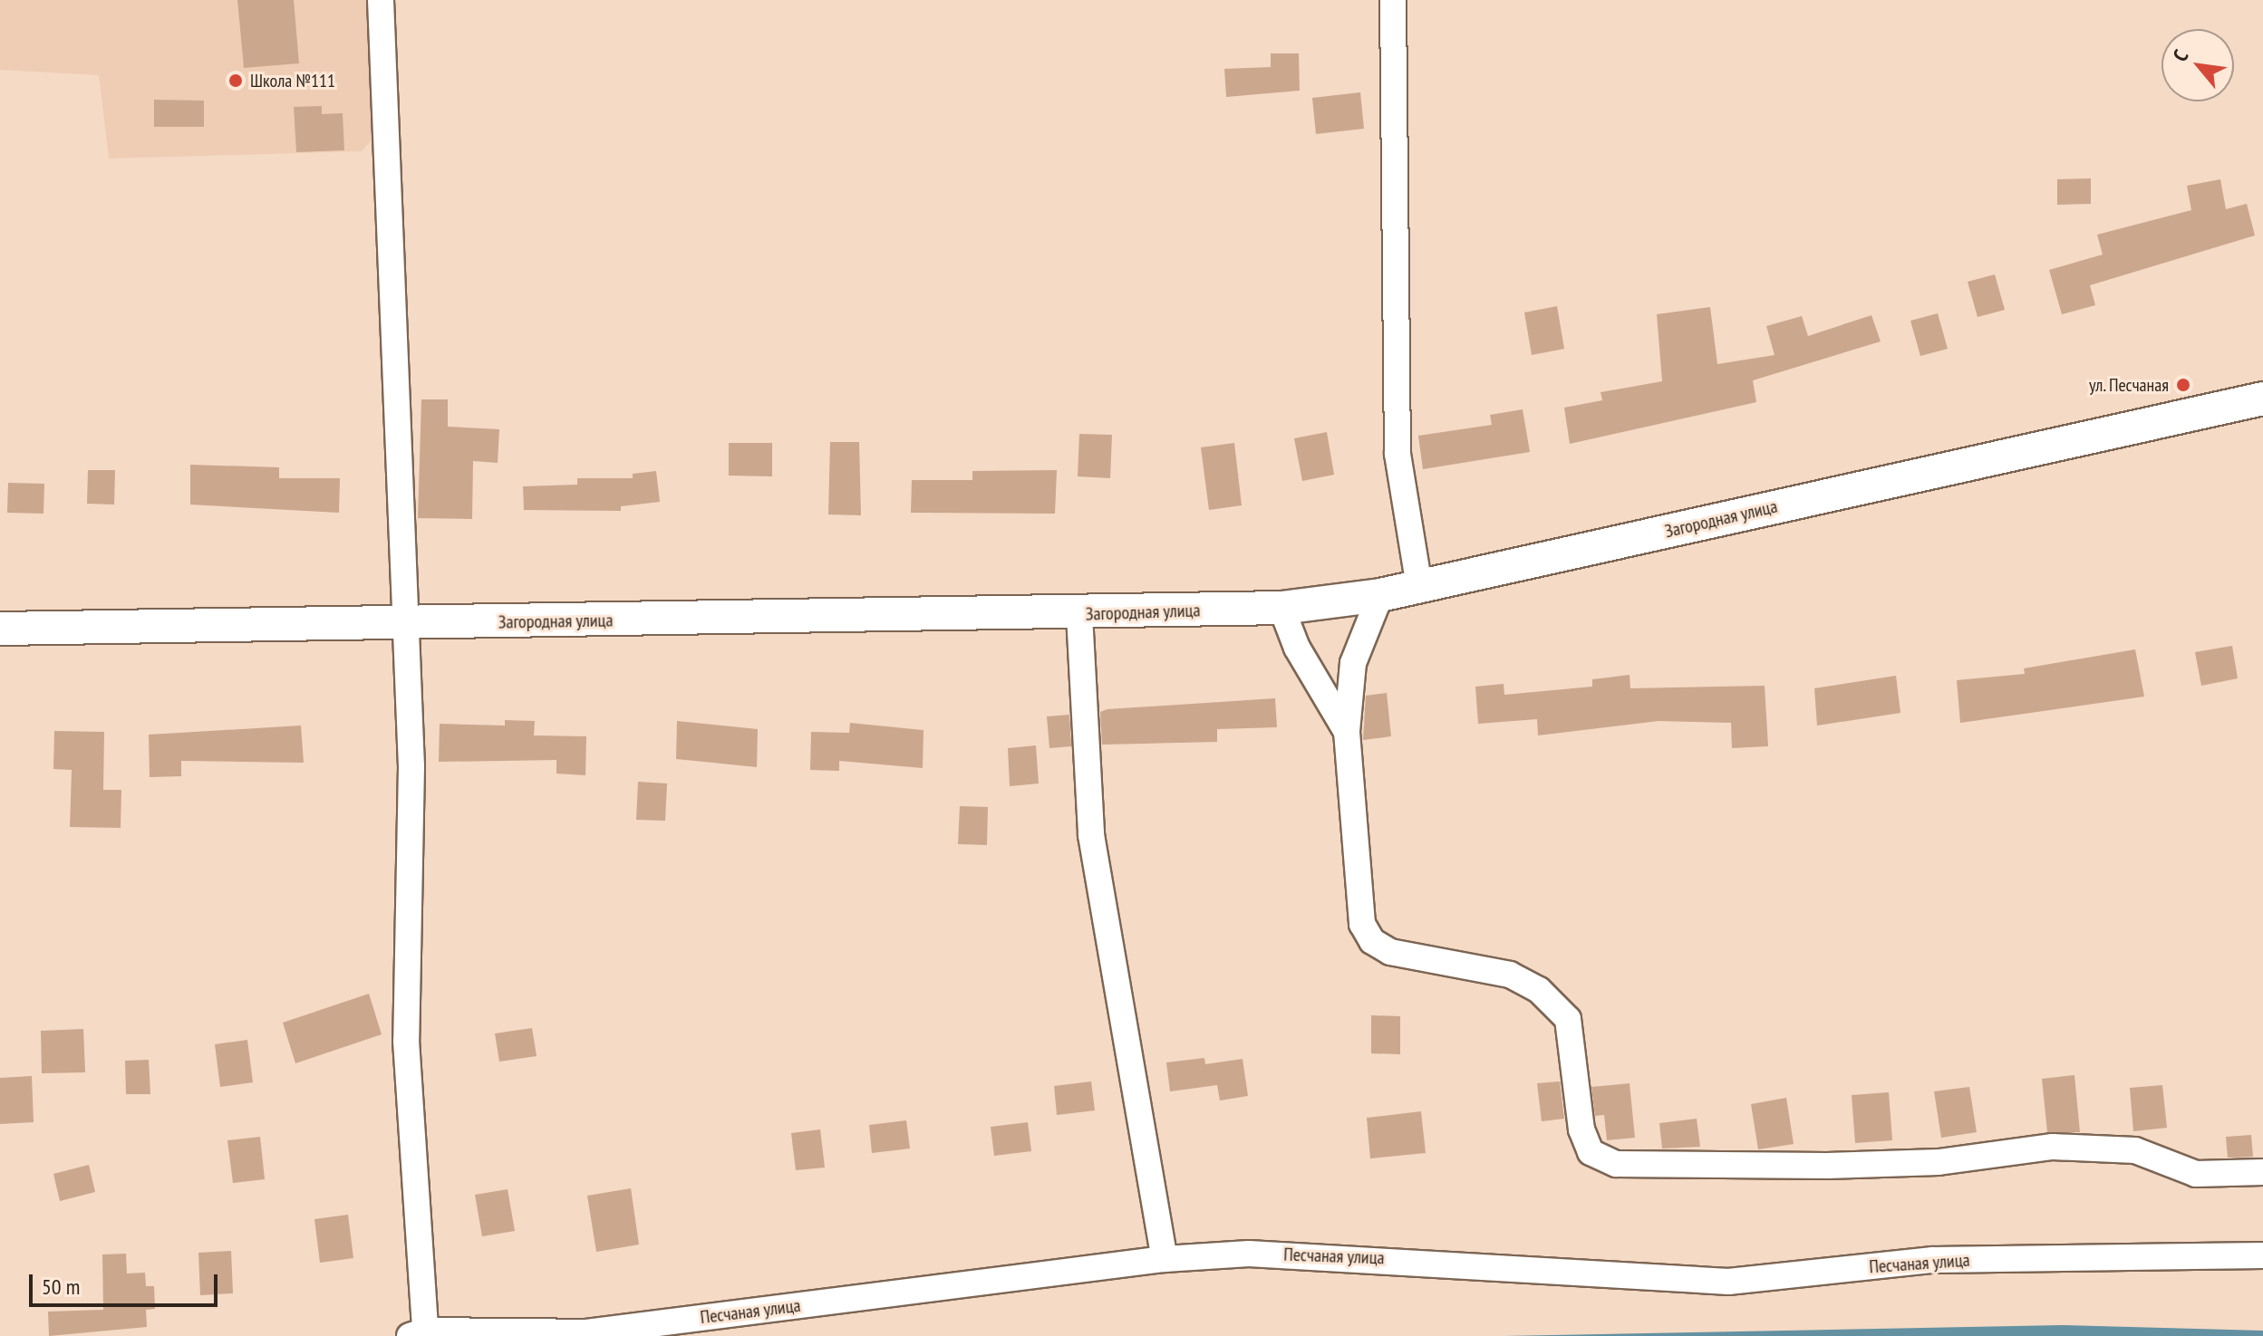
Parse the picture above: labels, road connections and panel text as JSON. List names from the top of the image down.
{
  "streets": {
    "street": ["Загородная улица", "Песчаная улица"]
  },
  "places": ["Школа №111", "ул. Песчаная"],
  "scale_bar": "50 m",
  "north": "top left"
}
